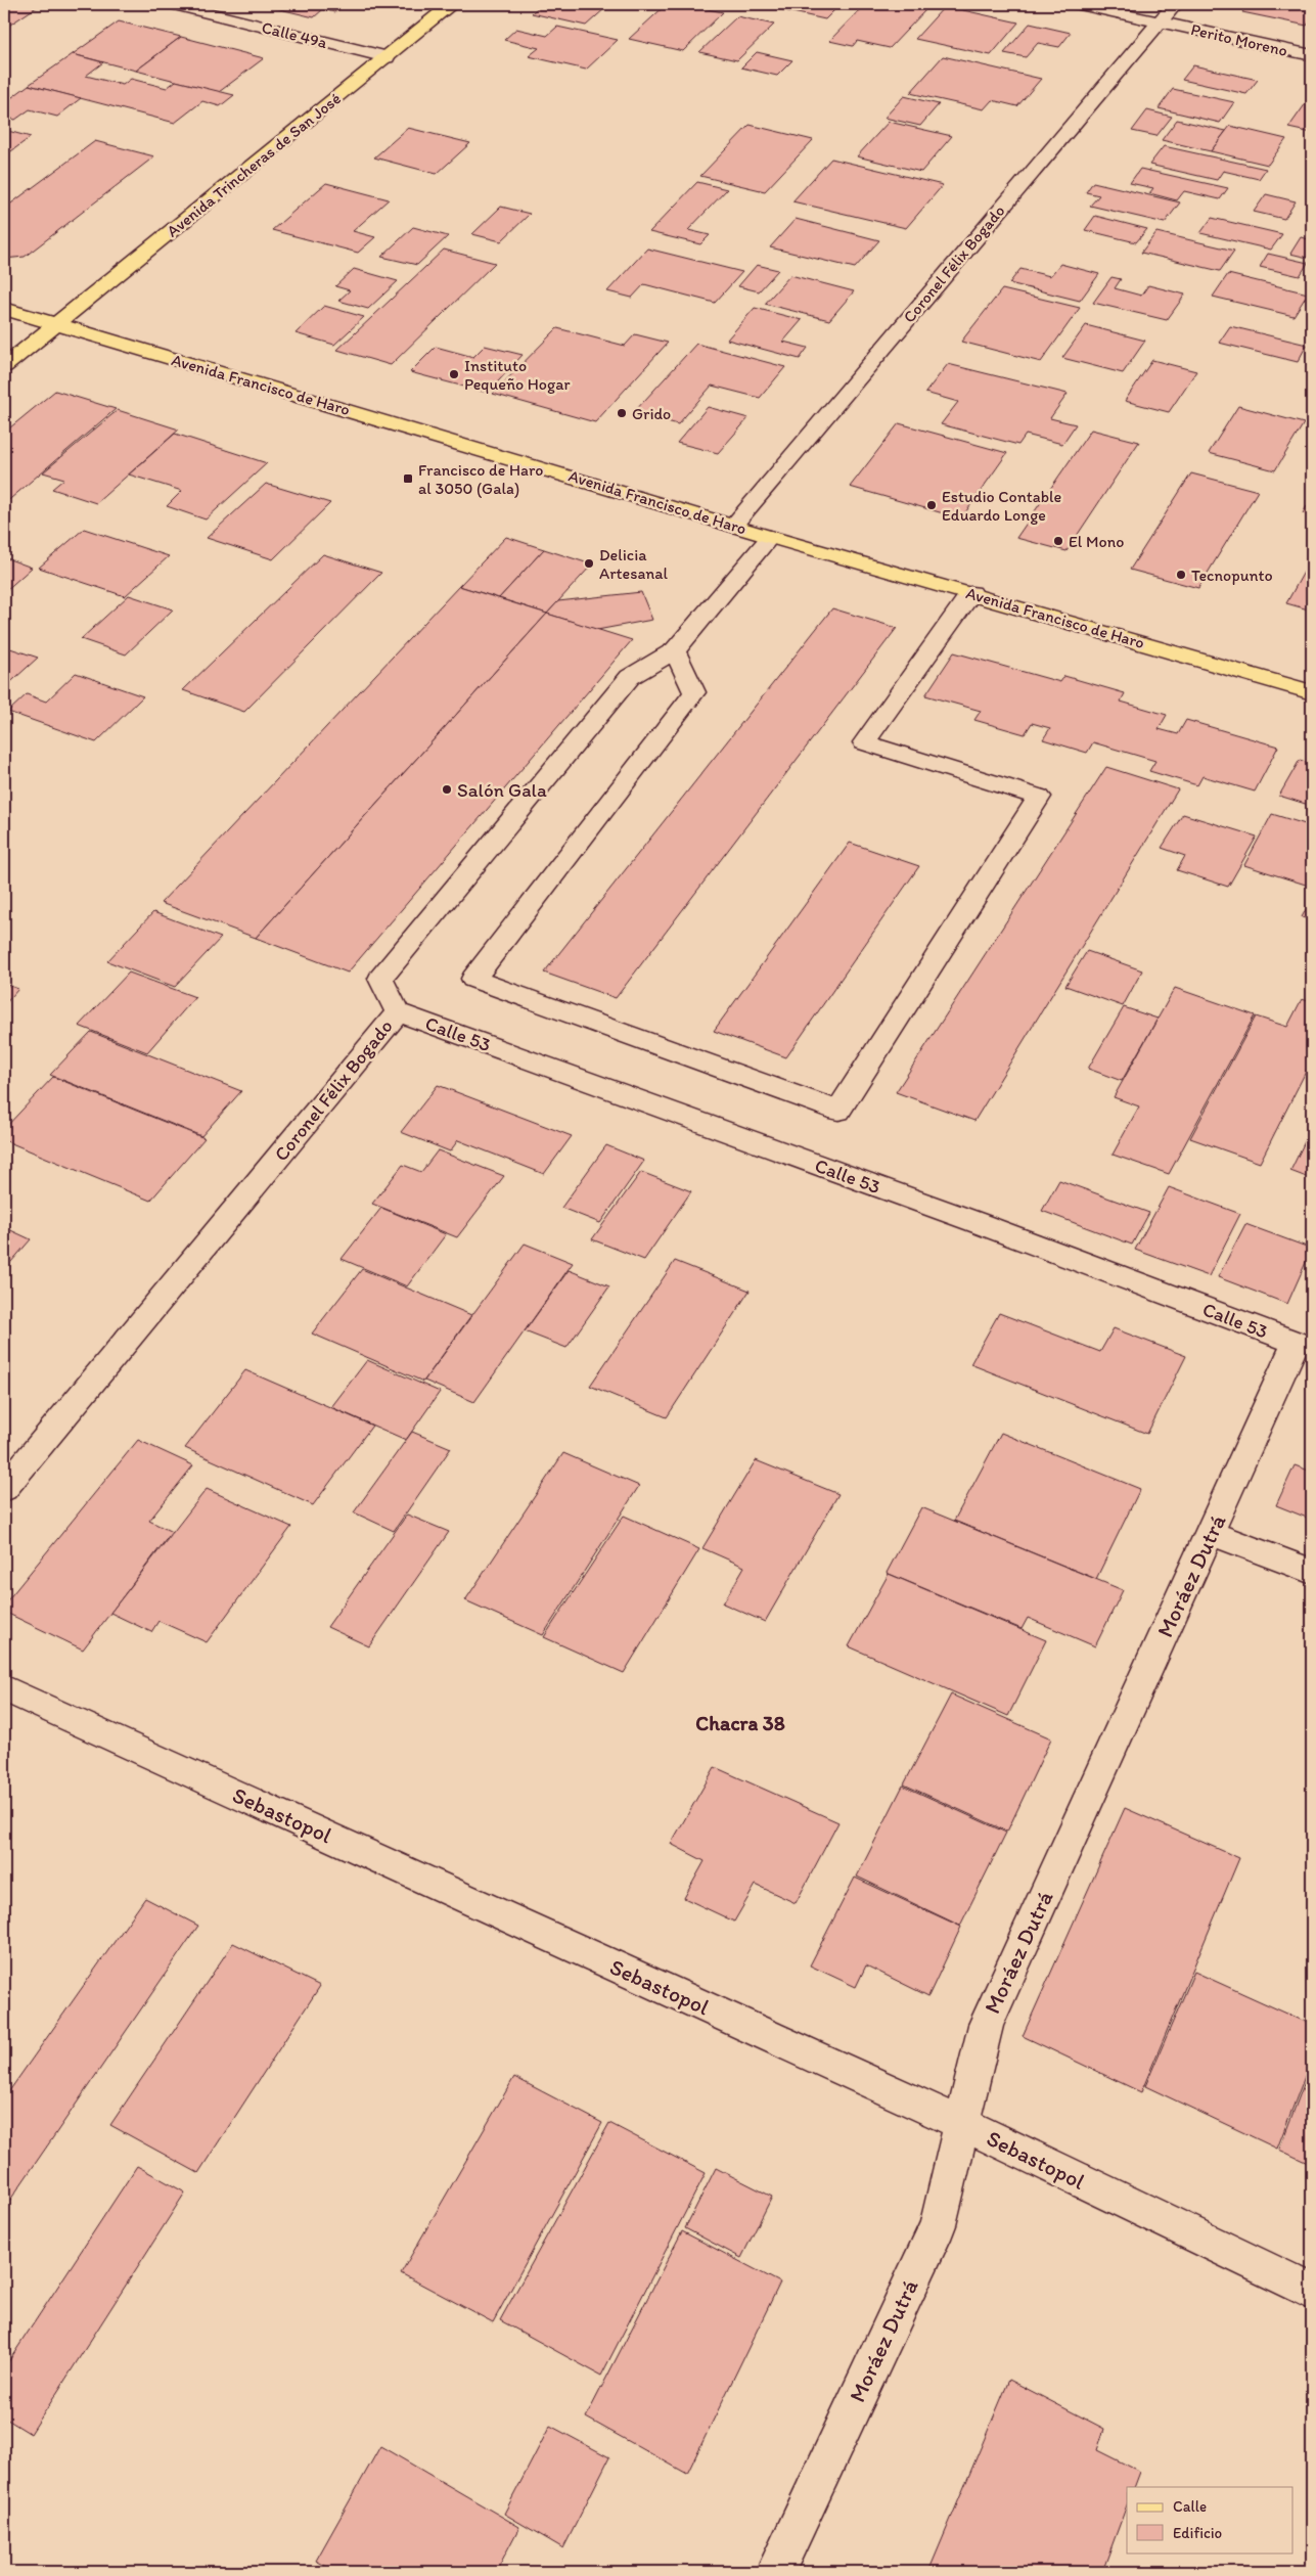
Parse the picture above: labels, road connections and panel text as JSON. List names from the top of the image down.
{
  "streets": {
    "main road": ["Avenida Trincheras de San José", "Avenida Francisco de Haro"],
    "street": [
      "Calle 49a",
      "Perito Moreno",
      "Coronel Félix Bogado",
      "Calle 53",
      "Moráez Dutrá",
      "Sebastopol"
    ]
  },
  "crossings": [
    ["Calle 49a", "Avenida Trincheras de San José"],
    ["Perito Moreno", "Coronel Félix Bogado"],
    ["Avenida Trincheras de San José", "Avenida Francisco de Haro"],
    ["Coronel Félix Bogado", "Avenida Francisco de Haro"],
    ["Coronel Félix Bogado", "Calle 53"],
    ["Calle 53", "Moráez Dutrá"],
    ["Moráez Dutrá", "Sebastopol"]
  ],
  "districts": ["Chacra 38"],
  "places": {
    "other": [
      "Instituto Pequeño Hogar",
      "Grido",
      "Estudio Contable Eduardo Longe",
      "El Mono",
      "Delicia Artesanal",
      "Tecnopunto",
      "Salón Gala"
    ],
    "transit": ["Francisco de Haro al 3050 (Gala)"]
  },
  "legend": ["Calle", "Edificio"]
}
